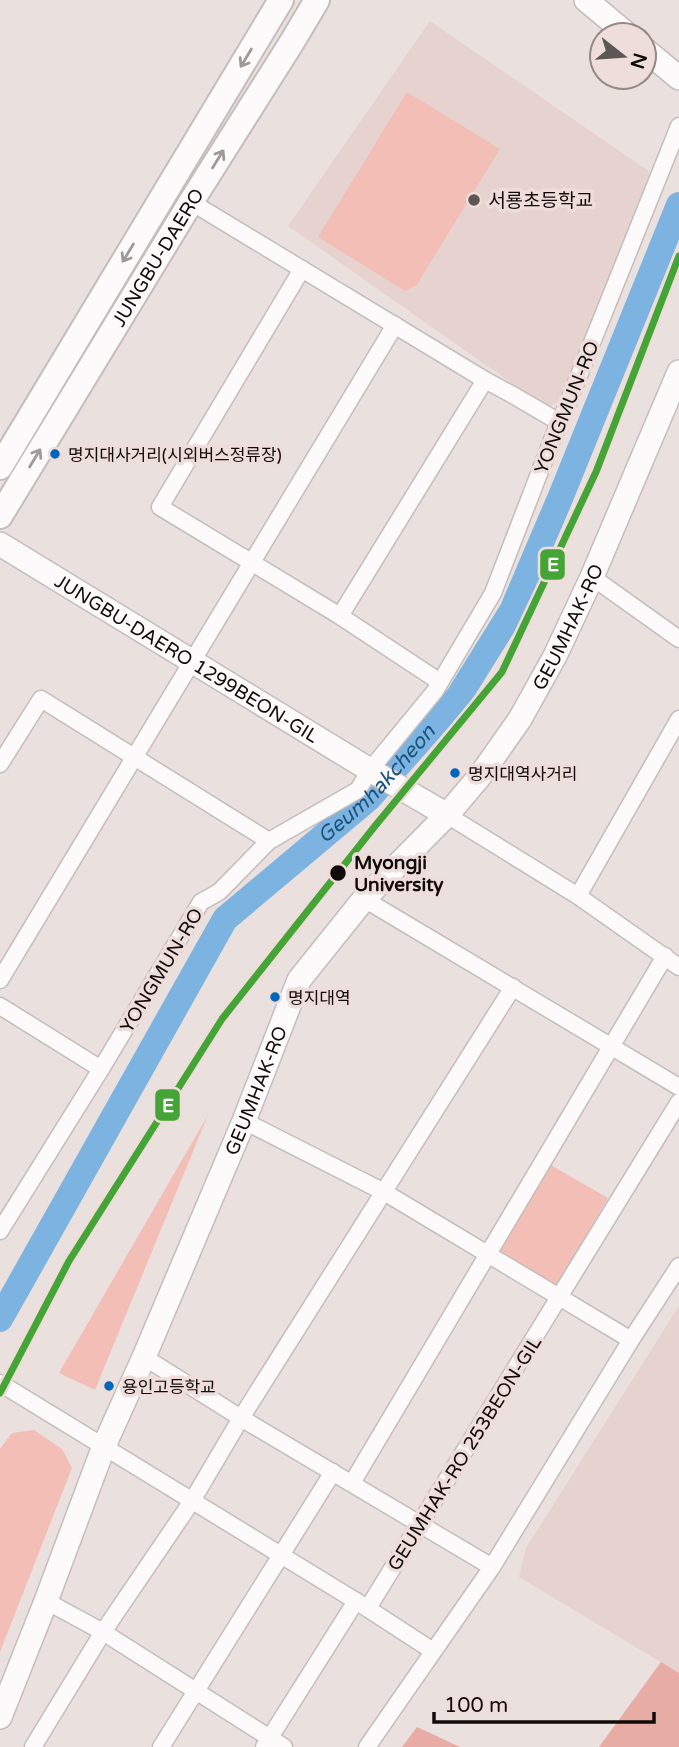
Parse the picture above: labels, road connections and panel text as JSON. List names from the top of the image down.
{
  "streets": {
    "main road": ["JUNGBU-DAERO", "GEUMHAK-RO", "JUNGBU-DAERO 1299BEON-GIL"],
    "street": ["YONGMUN-RO", "GEUMHAK-RO 253BEON-GIL"]
  },
  "crossings": [
    ["YONGMUN-RO", "JUNGBU-DAERO 1299BEON-GIL"],
    ["GEUMHAK-RO", "JUNGBU-DAERO 1299BEON-GIL"]
  ],
  "water": ["Geumhakcheon"],
  "places": [
    "서룡초등학교",
    "명지대사거리(시외버스정류장)",
    "명지대역사거리",
    "Myongji University",
    "명지대역",
    "용인고등학교"
  ],
  "lines": ["transit line E"],
  "scale_bar": "100 m",
  "north": "right"
}
